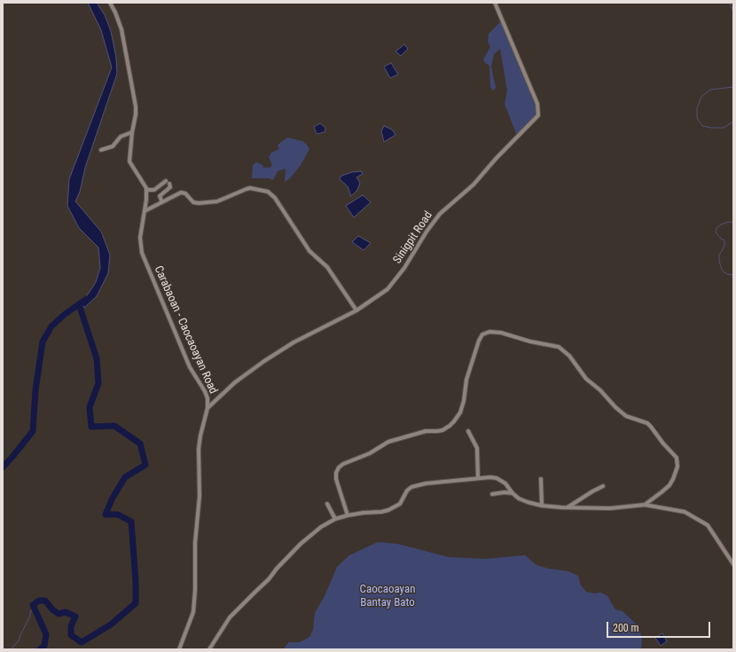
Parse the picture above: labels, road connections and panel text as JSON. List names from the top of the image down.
{
  "streets": {
    "street": ["Sinigpit Road", "Carabaoan - Caocaoayan Road"]
  },
  "crossings": [
    ["Sinigpit Road", "Carabaoan - Caocaoayan Road"]
  ],
  "parks": ["Caocaoayan Bantay Bato"],
  "scale_bar": "200 m"
}
